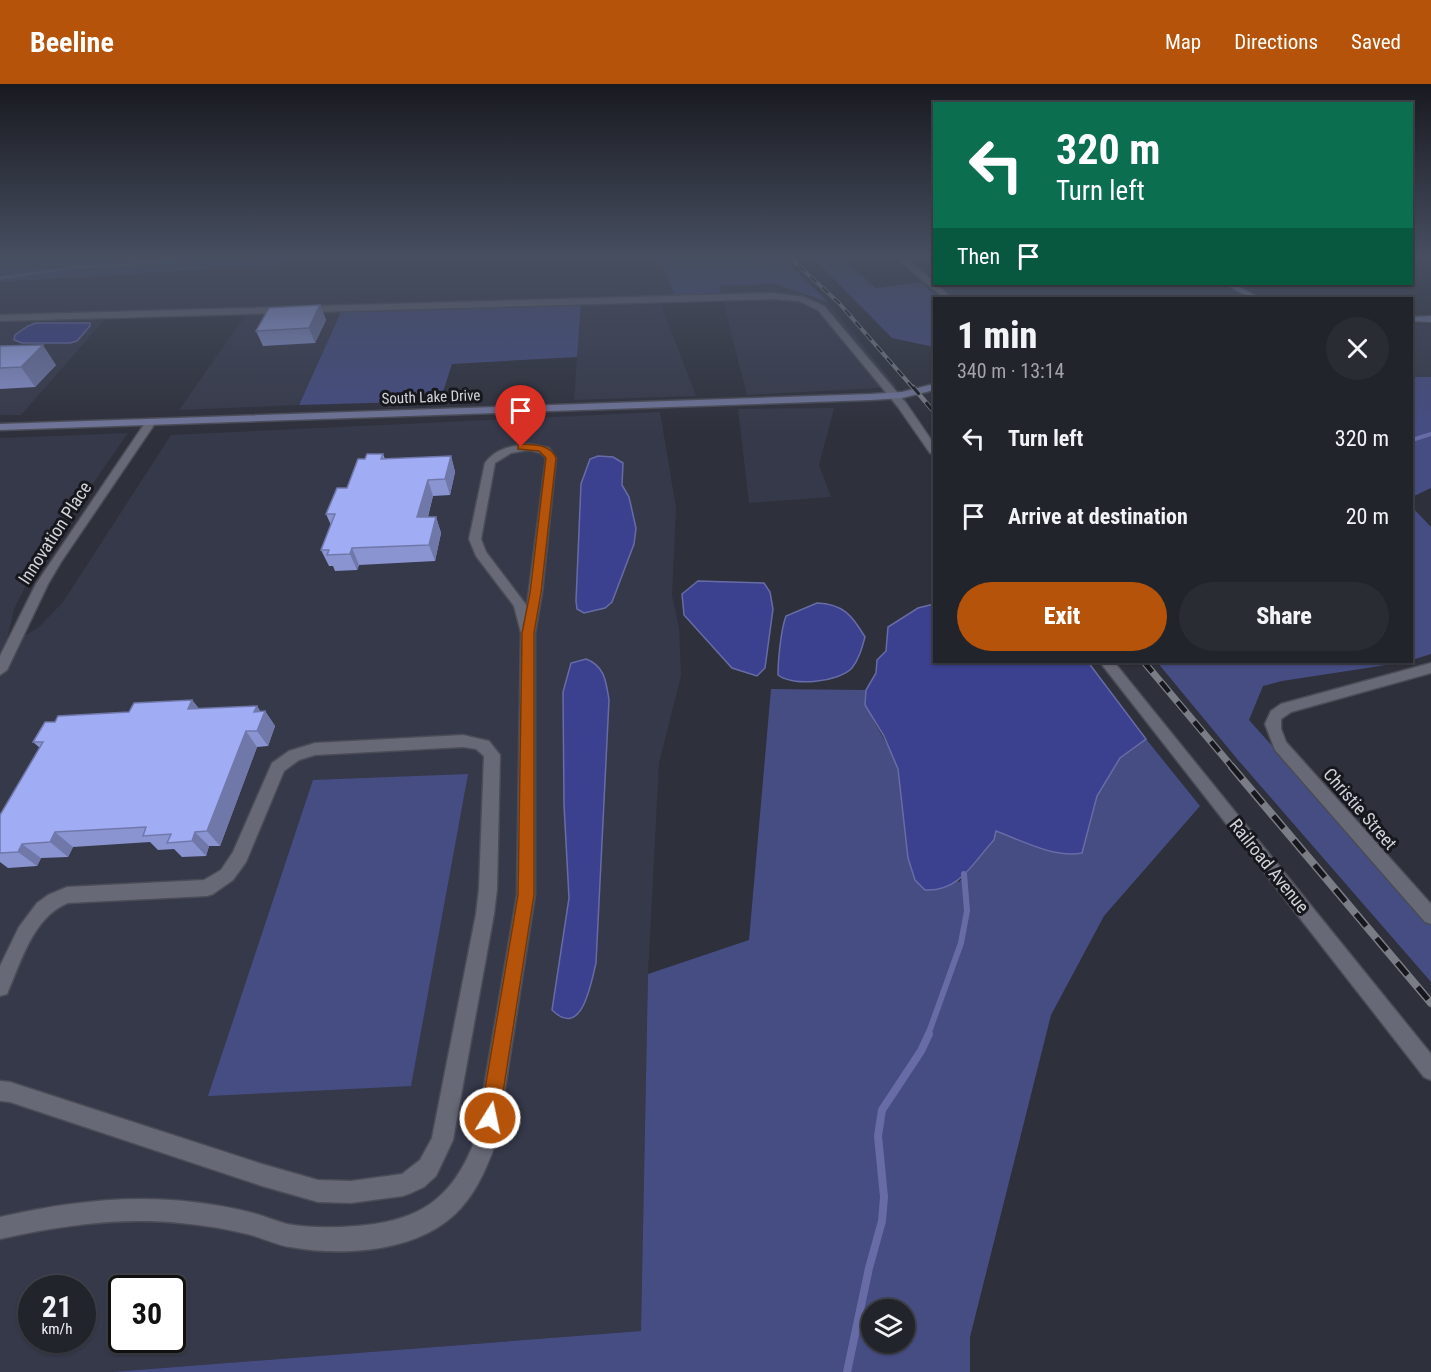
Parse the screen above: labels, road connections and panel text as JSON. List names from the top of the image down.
{
  "streets": {
    "main road": ["South Lake Drive"],
    "street": ["Innovation Place", "Christie Street", "Railroad Avenue"]
  },
  "crossings": [
    ["South Lake Drive", "Innovation Place"]
  ],
  "page": {
    "header": "Beeline",
    "nav": ["Map", "Directions", "Saved"],
    "turn": ["320 m", "Turn left"],
    "then": "Then",
    "heading": ["1 min", "340 m · 13:14"],
    "list": [
      {
        "name": "Turn left",
        "value": "320 m"
      },
      {
        "name": "Arrive at destination",
        "value": "20 m"
      }
    ],
    "buttons": ["Exit", "Share"],
    "speed": "21 km/h",
    "limit": "30"
  }
}
